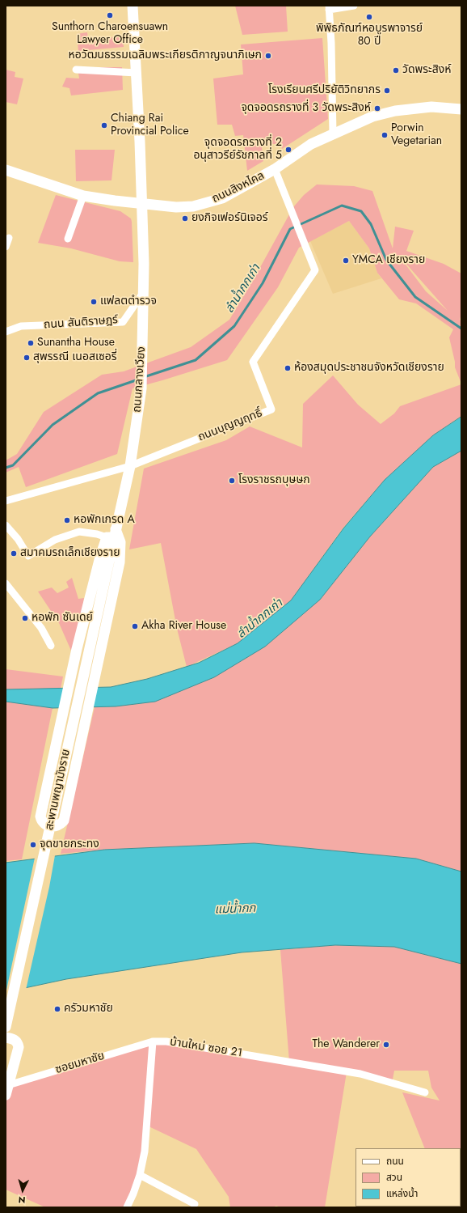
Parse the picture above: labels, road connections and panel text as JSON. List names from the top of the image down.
{
  "streets": {
    "main road": ["ถนนสิงหไคล", "ถนนกลางเวียง", "สะพานพญามังราย"],
    "street": [
      "ถนน สันติราษฎร์",
      "ถนนบุญญฤทธิ์",
      "บ้านใหม่ ซอย 21",
      "ซอยมหาชัย"
    ]
  },
  "crossings": [
    ["ถนนสิงหไคล", "ถนนกลางเวียง"],
    ["ถนนสิงหไคล", "ถนนบุญญฤทธิ์"],
    ["ถนน สันติราษฎร์", "ถนนกลางเวียง"],
    ["ถนนกลางเวียง", "ถนนบุญญฤทธิ์"],
    ["ถนนกลางเวียง", "สะพานพญามังราย"],
    ["บ้านใหม่ ซอย 21", "ซอยมหาชัย"]
  ],
  "water": ["ลำน้ำกกเก่า", "แม่น้ำกก"],
  "places": [
    "Sunthorn Charoensuawn Lawyer Office",
    "พิพิธภัณฑ์หอบูรพาจารย์ 80 ปี",
    "หอวัฒนธรรมเฉลิมพระเกียรติกาญจนาภิเษก",
    "วัดพระสิงห์",
    "โรงเรียนศรีปริยัติวิทยากร",
    "จุดจอดรถรางที่ 3 วัดพระสิงห์",
    "Chiang Rai Provincial Police",
    "Porwin Vegetarian",
    "จุดจอดรถรางที่ 2 อนุสาวรีย์รัชกาลที่ 5",
    "ยงกิจเฟอร์นิเจอร์",
    "YMCA เชียงราย",
    "แฟลตตำรวจ",
    "Sunantha House",
    "สุพรรณี เนอสเซอรี่",
    "ห้องสมุดประชาชนจังหวัดเชียงราย",
    "โรงราชรถบุษษก",
    "หอพักเกรด A",
    "สมาคมรถเล็กเชียงราย",
    "หอพัก ซันเดย์",
    "Akha River House",
    "จุดขายกระทง",
    "ครัวมหาชัย",
    "The Wanderer"
  ],
  "legend": ["ถนน", "สวน", "แหล่งน้ำ"],
  "north": "bottom"
}
